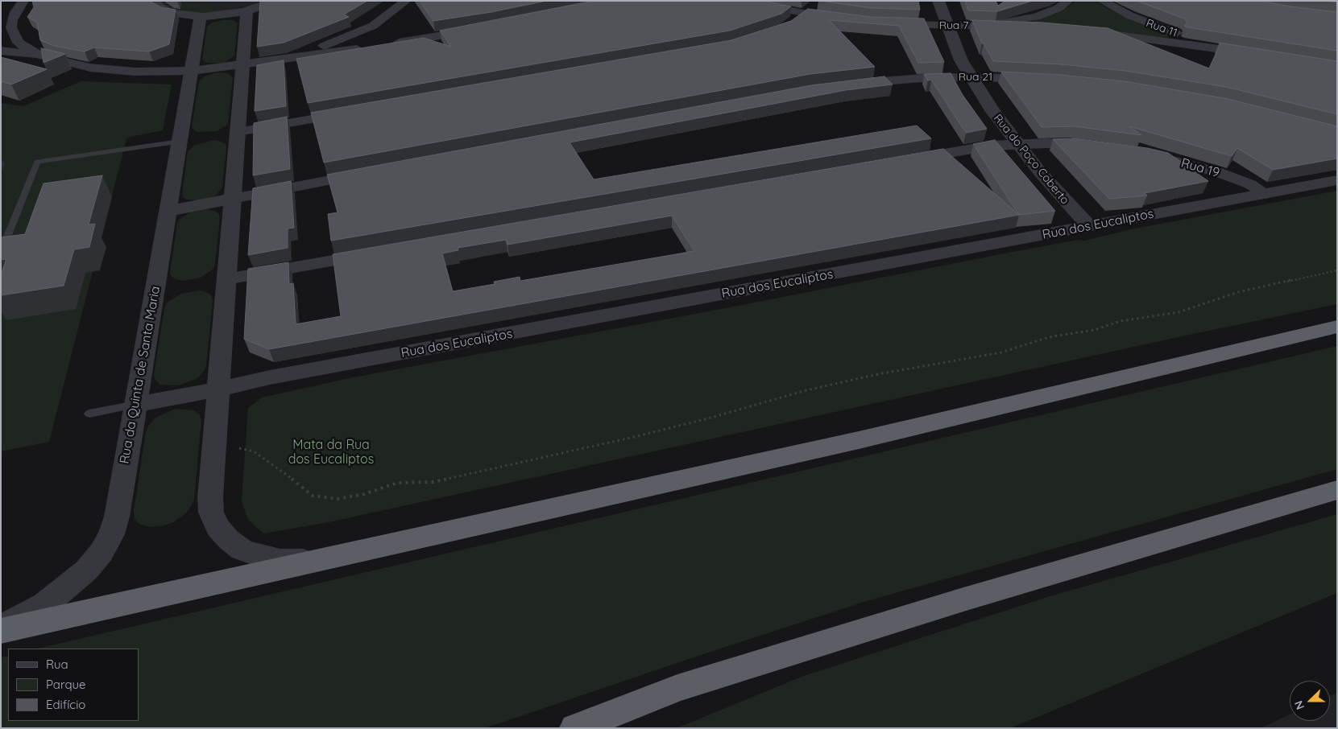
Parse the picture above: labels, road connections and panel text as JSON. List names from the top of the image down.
{
  "streets": {
    "street": [
      "Rua 7",
      "Rua 11",
      "Rua 21",
      "Rua do Poço Coberto",
      "Rua 19",
      "Rua dos Eucaliptos",
      "Rua da Quinta de Santa Maria"
    ]
  },
  "crossings": [
    ["Rua 7", "Rua do Poço Coberto"],
    ["Rua 21", "Rua do Poço Coberto"],
    ["Rua do Poço Coberto", "Rua dos Eucaliptos"],
    ["Rua 19", "Rua dos Eucaliptos"],
    ["Rua dos Eucaliptos", "Rua da Quinta de Santa Maria"]
  ],
  "parks": ["Mata da Rua dos Eucaliptos"],
  "legend": ["Rua", "Parque", "Edifício"],
  "north": "left"
}
